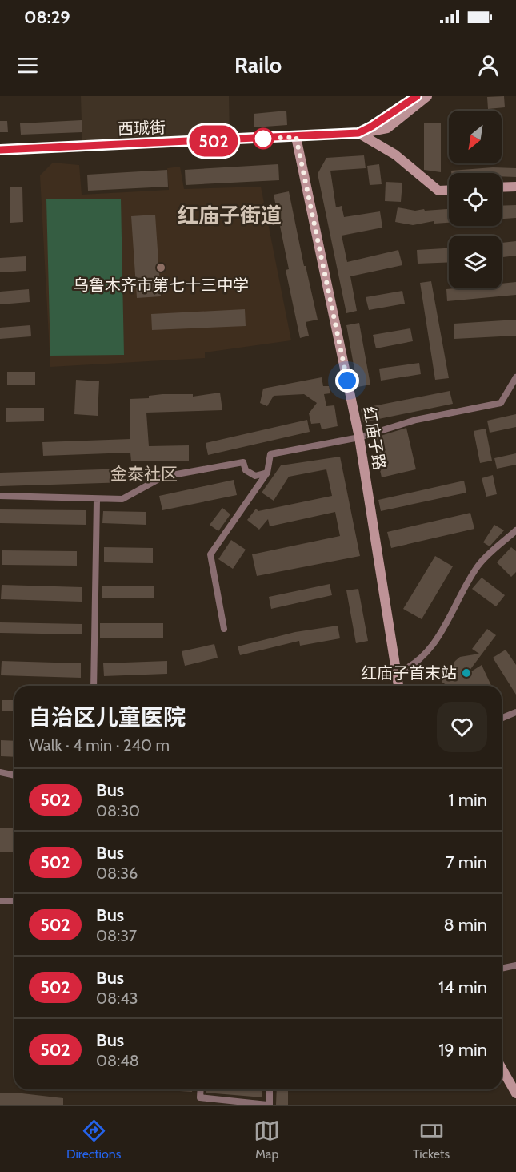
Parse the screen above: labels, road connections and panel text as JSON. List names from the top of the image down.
{
  "streets": {
    "street": ["西珹街", "红庙子路"]
  },
  "crossings": [
    ["西珹街", "红庙子路"]
  ],
  "districts": ["红庙子街道", "金泰社区"],
  "places": ["乌鲁木齐市第七十三中学", "红庙子首末站"],
  "lines": ["bus line 502"],
  "north": "bottom left",
  "page": {
    "status": "08:29",
    "header": "Railo",
    "on_map": "502",
    "heading": ["自治区儿童医院", "Walk · 4 min · 240 m"],
    "list": [
      {
        "mark": "502",
        "name": "Bus",
        "note": "08:30",
        "value": "1 min"
      },
      {
        "mark": "502",
        "name": "Bus",
        "note": "08:36",
        "value": "7 min"
      },
      {
        "mark": "502",
        "name": "Bus",
        "note": "08:37",
        "value": "8 min"
      },
      {
        "mark": "502",
        "name": "Bus",
        "note": "08:43",
        "value": "14 min"
      },
      {
        "mark": "502",
        "name": "Bus",
        "note": "08:48",
        "value": "19 min"
      }
    ],
    "tabs": ["Directions", "Map", "Tickets"]
  }
}
